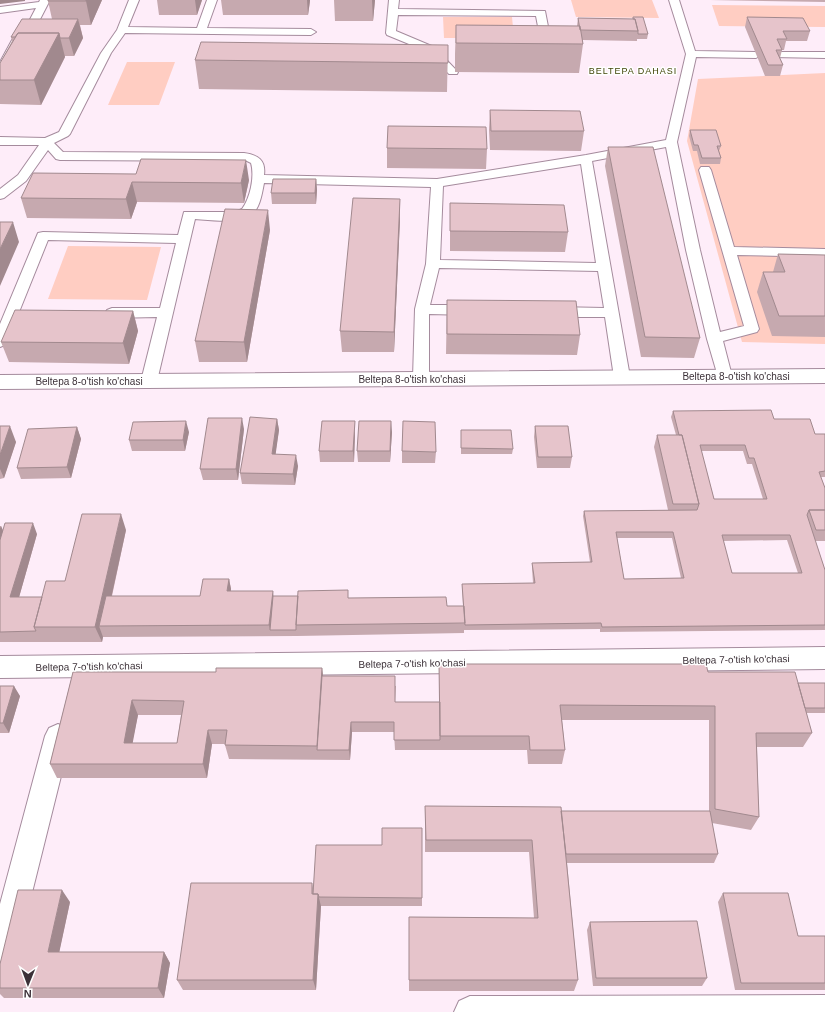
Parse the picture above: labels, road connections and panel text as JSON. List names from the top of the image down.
{
  "streets": {
    "street": ["Beltepa 8-o'tish ko'chasi", "Beltepa 7-o'tish ko'chasi"]
  },
  "districts": ["BELTEPA DAHASI"],
  "north": "bottom"
}
